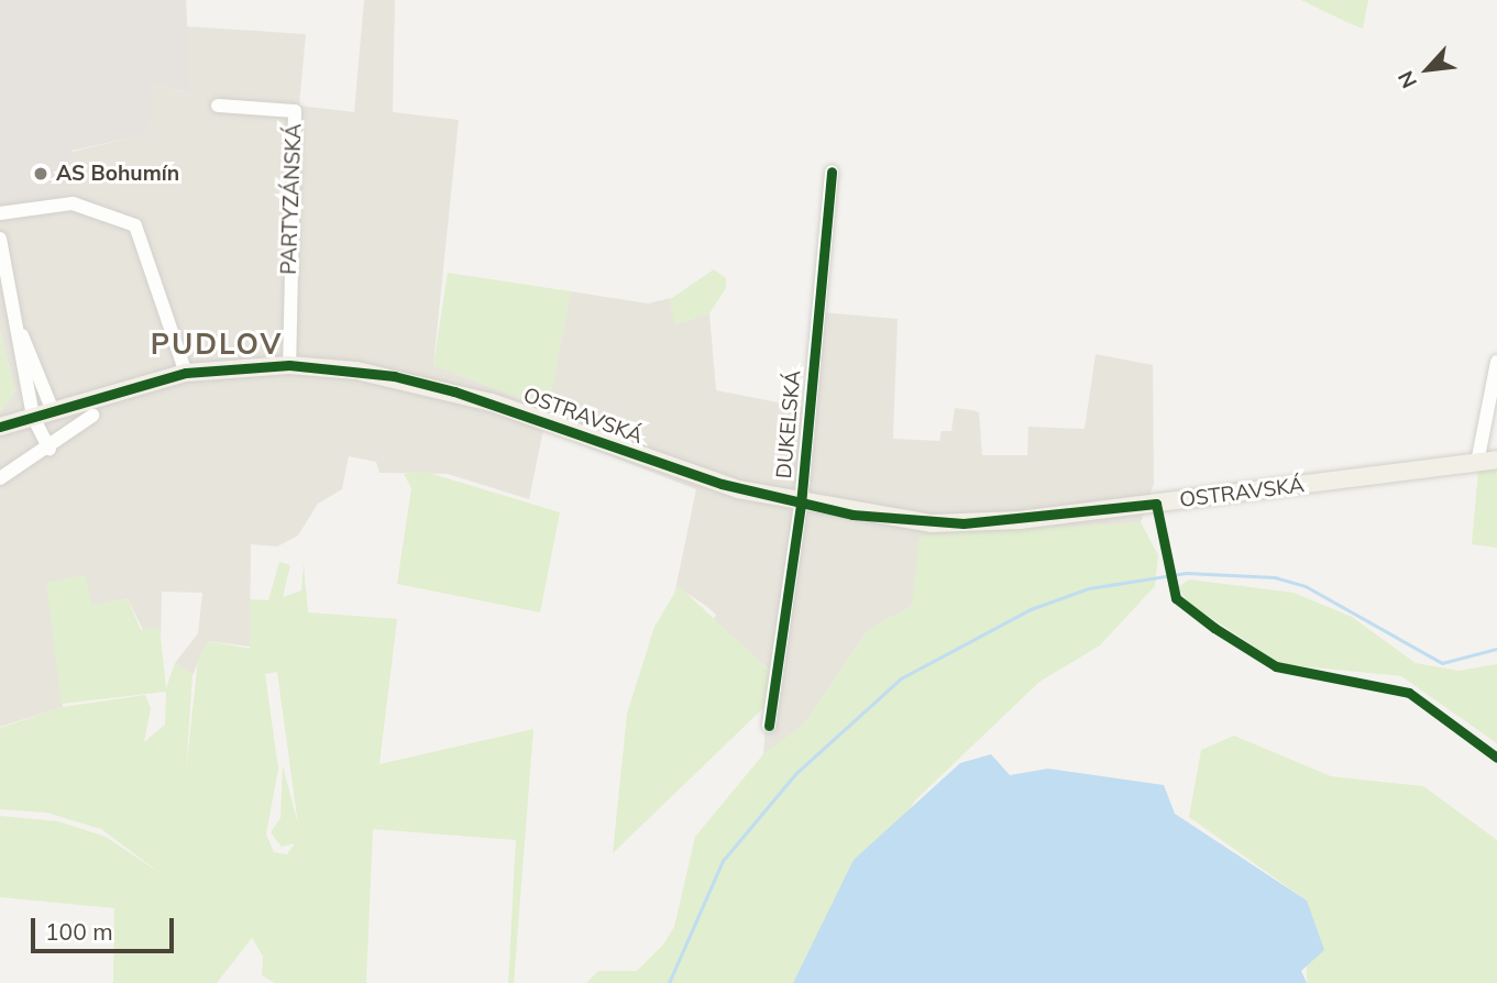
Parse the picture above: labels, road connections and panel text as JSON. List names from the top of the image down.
{
  "streets": {
    "main road": ["OSTRAVSKÁ"],
    "street": ["PARTYZÁNSKÁ", "DUKELSKÁ"]
  },
  "crossings": [
    ["PARTYZÁNSKÁ", "OSTRAVSKÁ"],
    ["OSTRAVSKÁ", "DUKELSKÁ"]
  ],
  "districts": ["PUDLOV"],
  "places": ["AS Bohumín"],
  "scale_bar": "100 m",
  "north": "bottom left"
}
